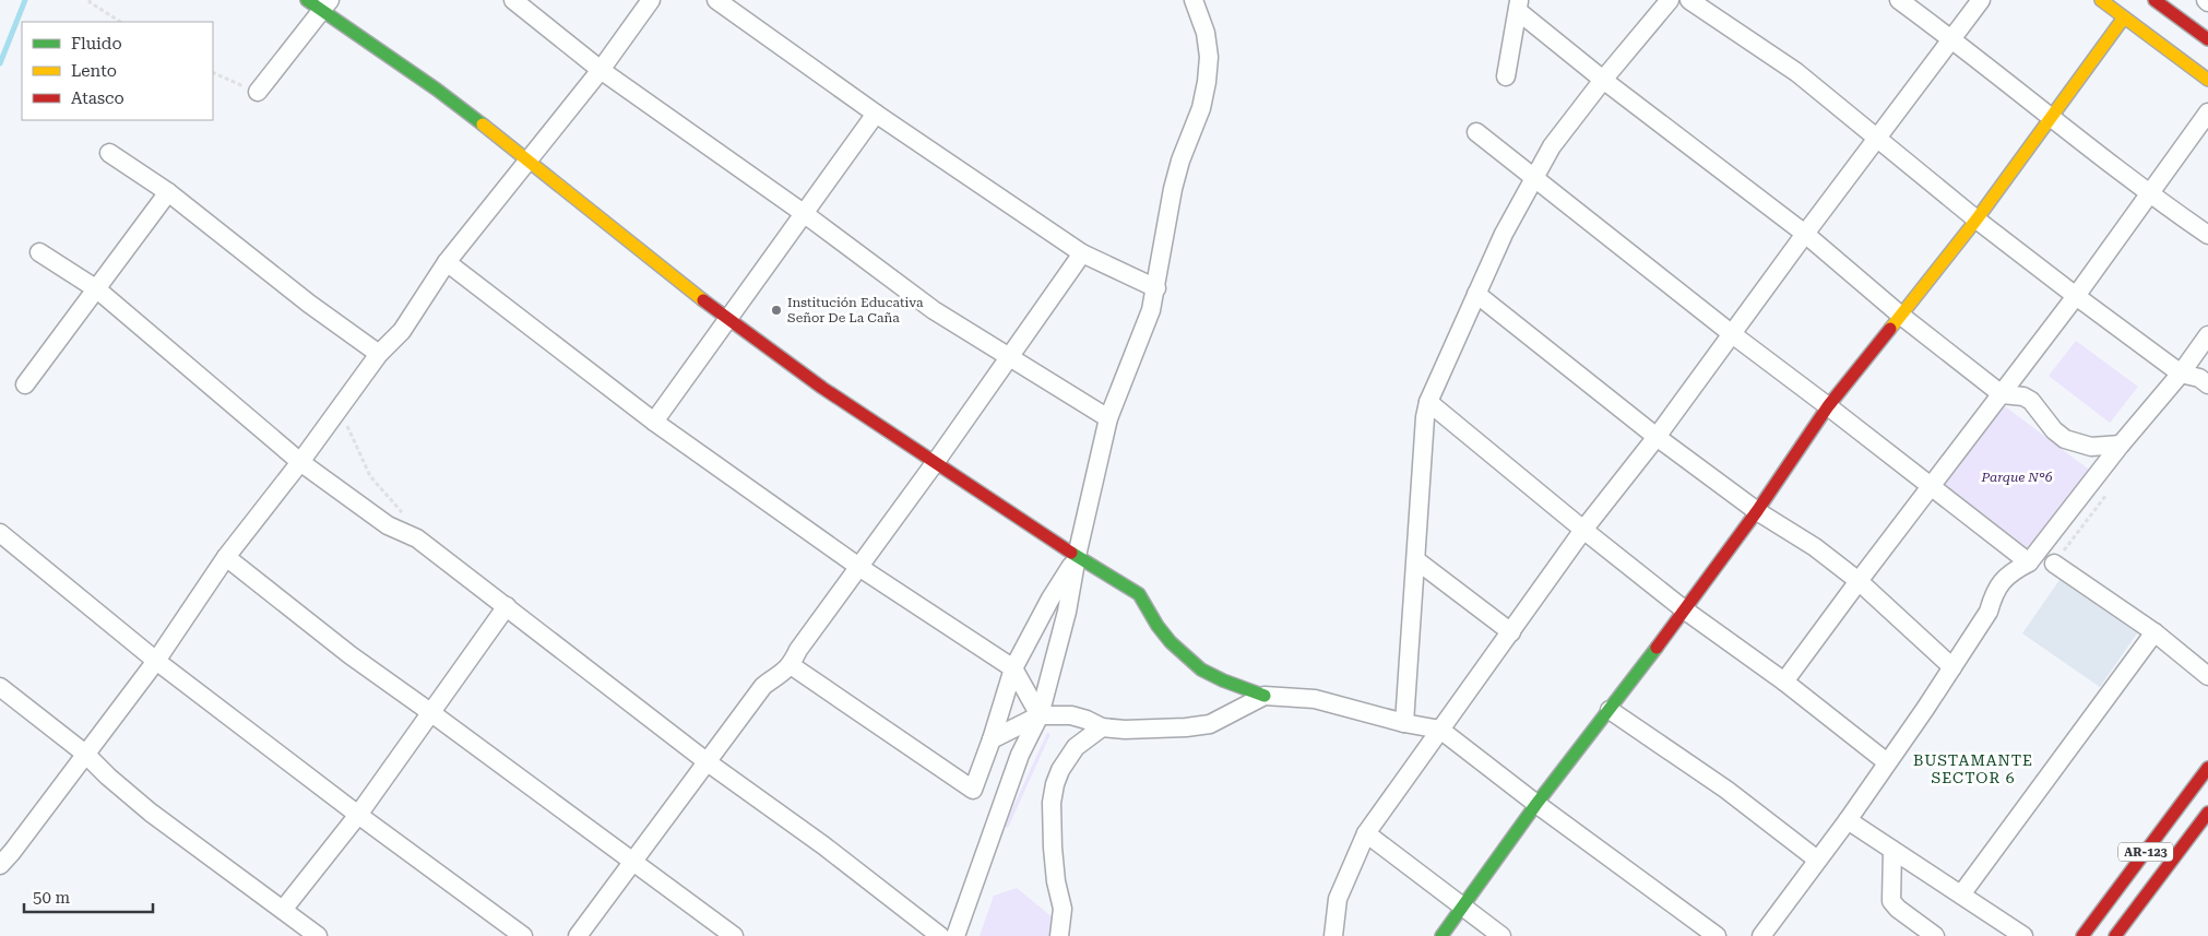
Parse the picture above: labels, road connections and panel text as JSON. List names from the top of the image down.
{
  "streets": {
    "street": ["AR-123"]
  },
  "districts": ["BUSTAMANTE SECTOR 6"],
  "parks": ["Parque N°6"],
  "places": ["Institución Educativa Señor De La Caña"],
  "legend": ["Fluido", "Lento", "Atasco"],
  "scale_bar": "50 m"
}
